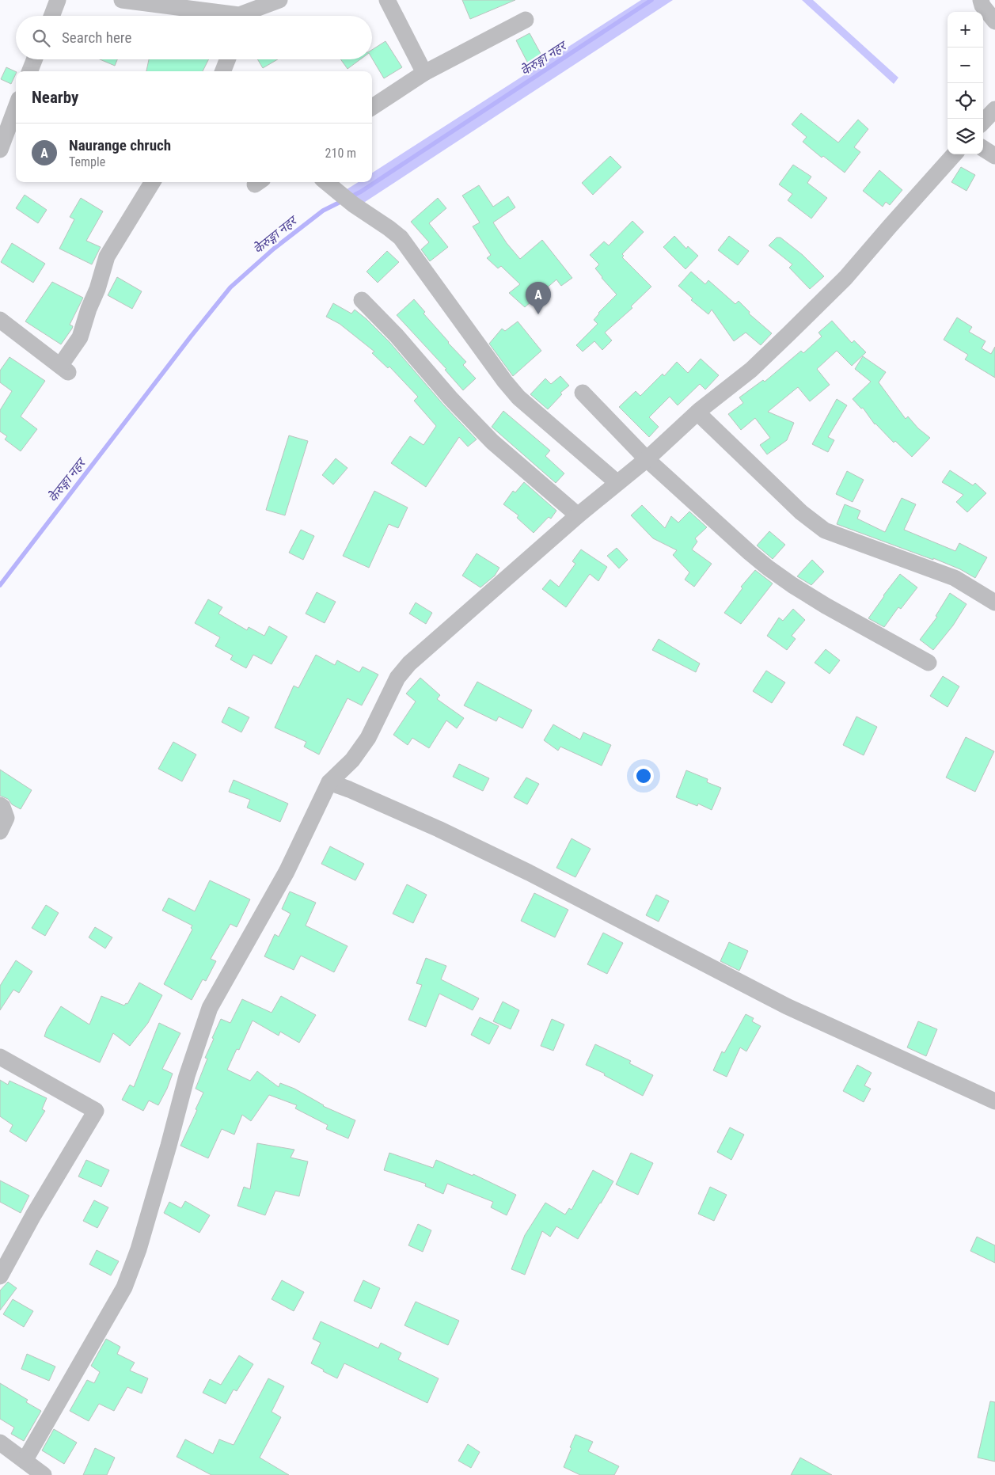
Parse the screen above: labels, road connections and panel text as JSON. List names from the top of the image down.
{
  "water": ["केेरुङ्गा नहर"],
  "page": {
    "map_buttons": ["+", "−"],
    "search": "Search here",
    "heading": "Nearby",
    "list": [
      {
        "mark": "A",
        "name": "Naurange chruch",
        "note": "Temple",
        "value": "210 m"
      }
    ],
    "pins": "A"
  }
}
